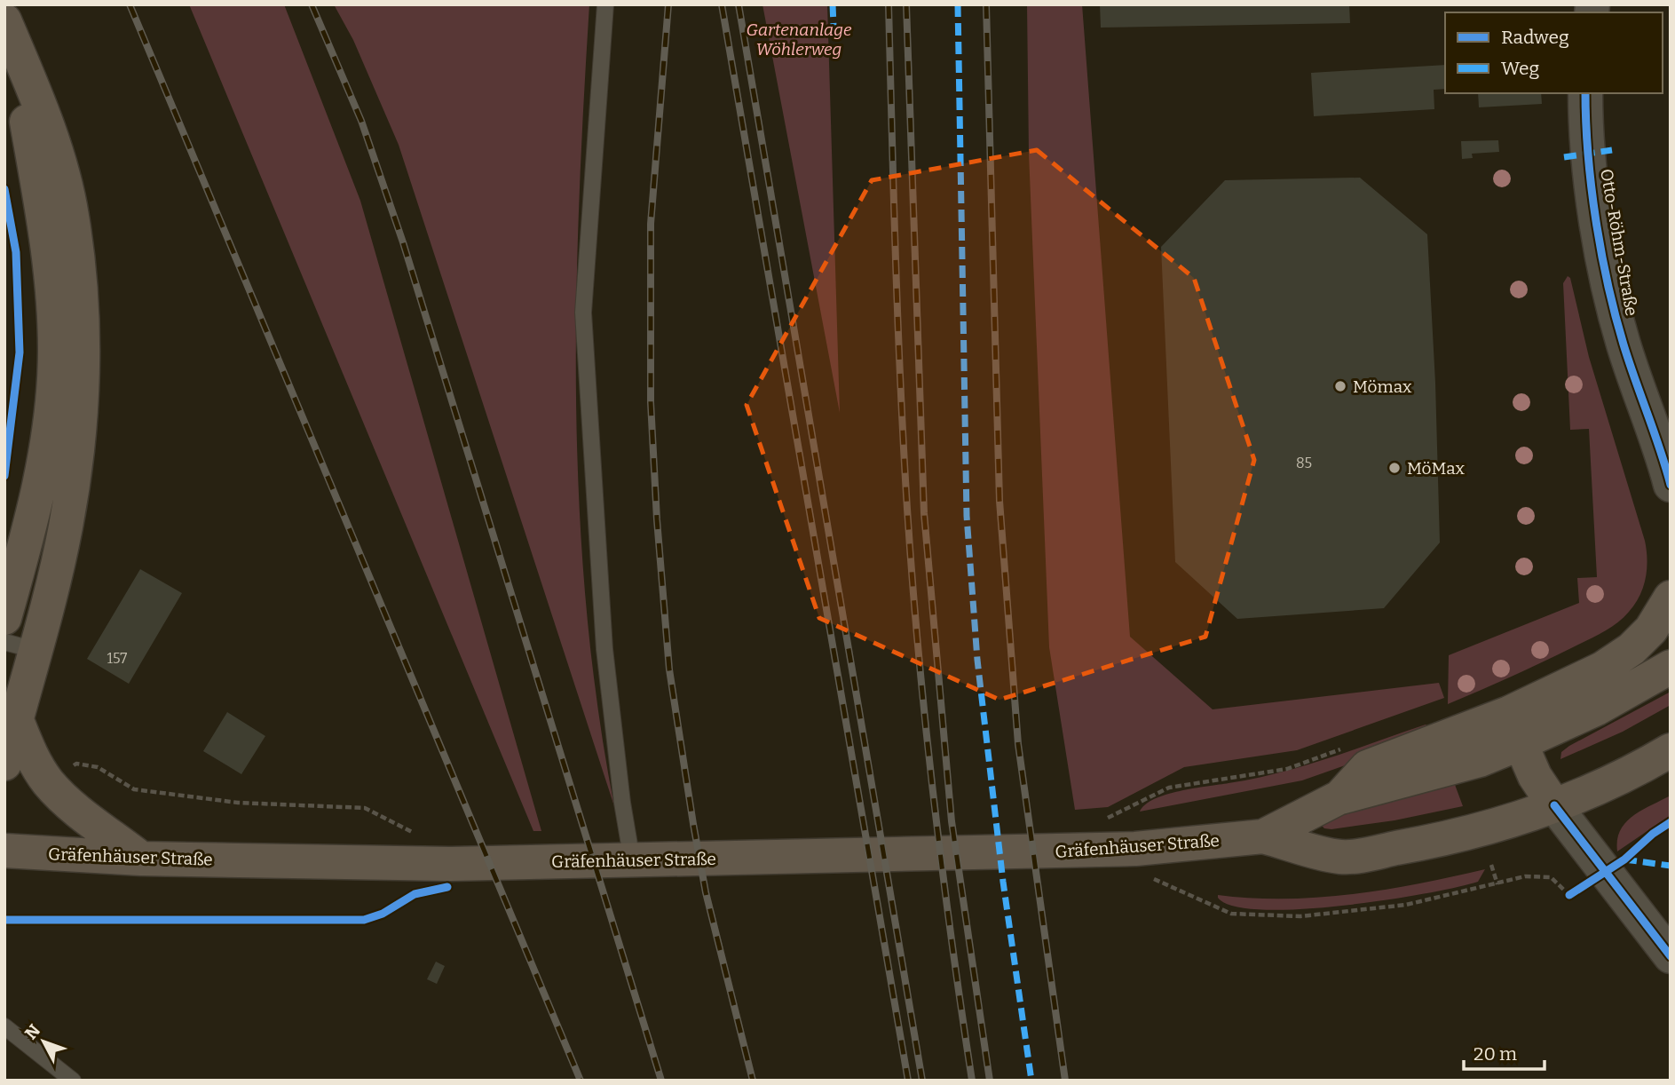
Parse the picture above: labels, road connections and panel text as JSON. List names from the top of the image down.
{
  "streets": {
    "main road": ["Gräfenhäuser Straße"],
    "street": ["Otto-Röhm-Straße"]
  },
  "parks": ["Gartenanlage Wöhlerweg"],
  "places": ["Mömax", "MöMax"],
  "house_numbers": ["85", "157"],
  "legend": ["Radweg", "Weg"],
  "scale_bar": "20 m",
  "north": "top left"
}
